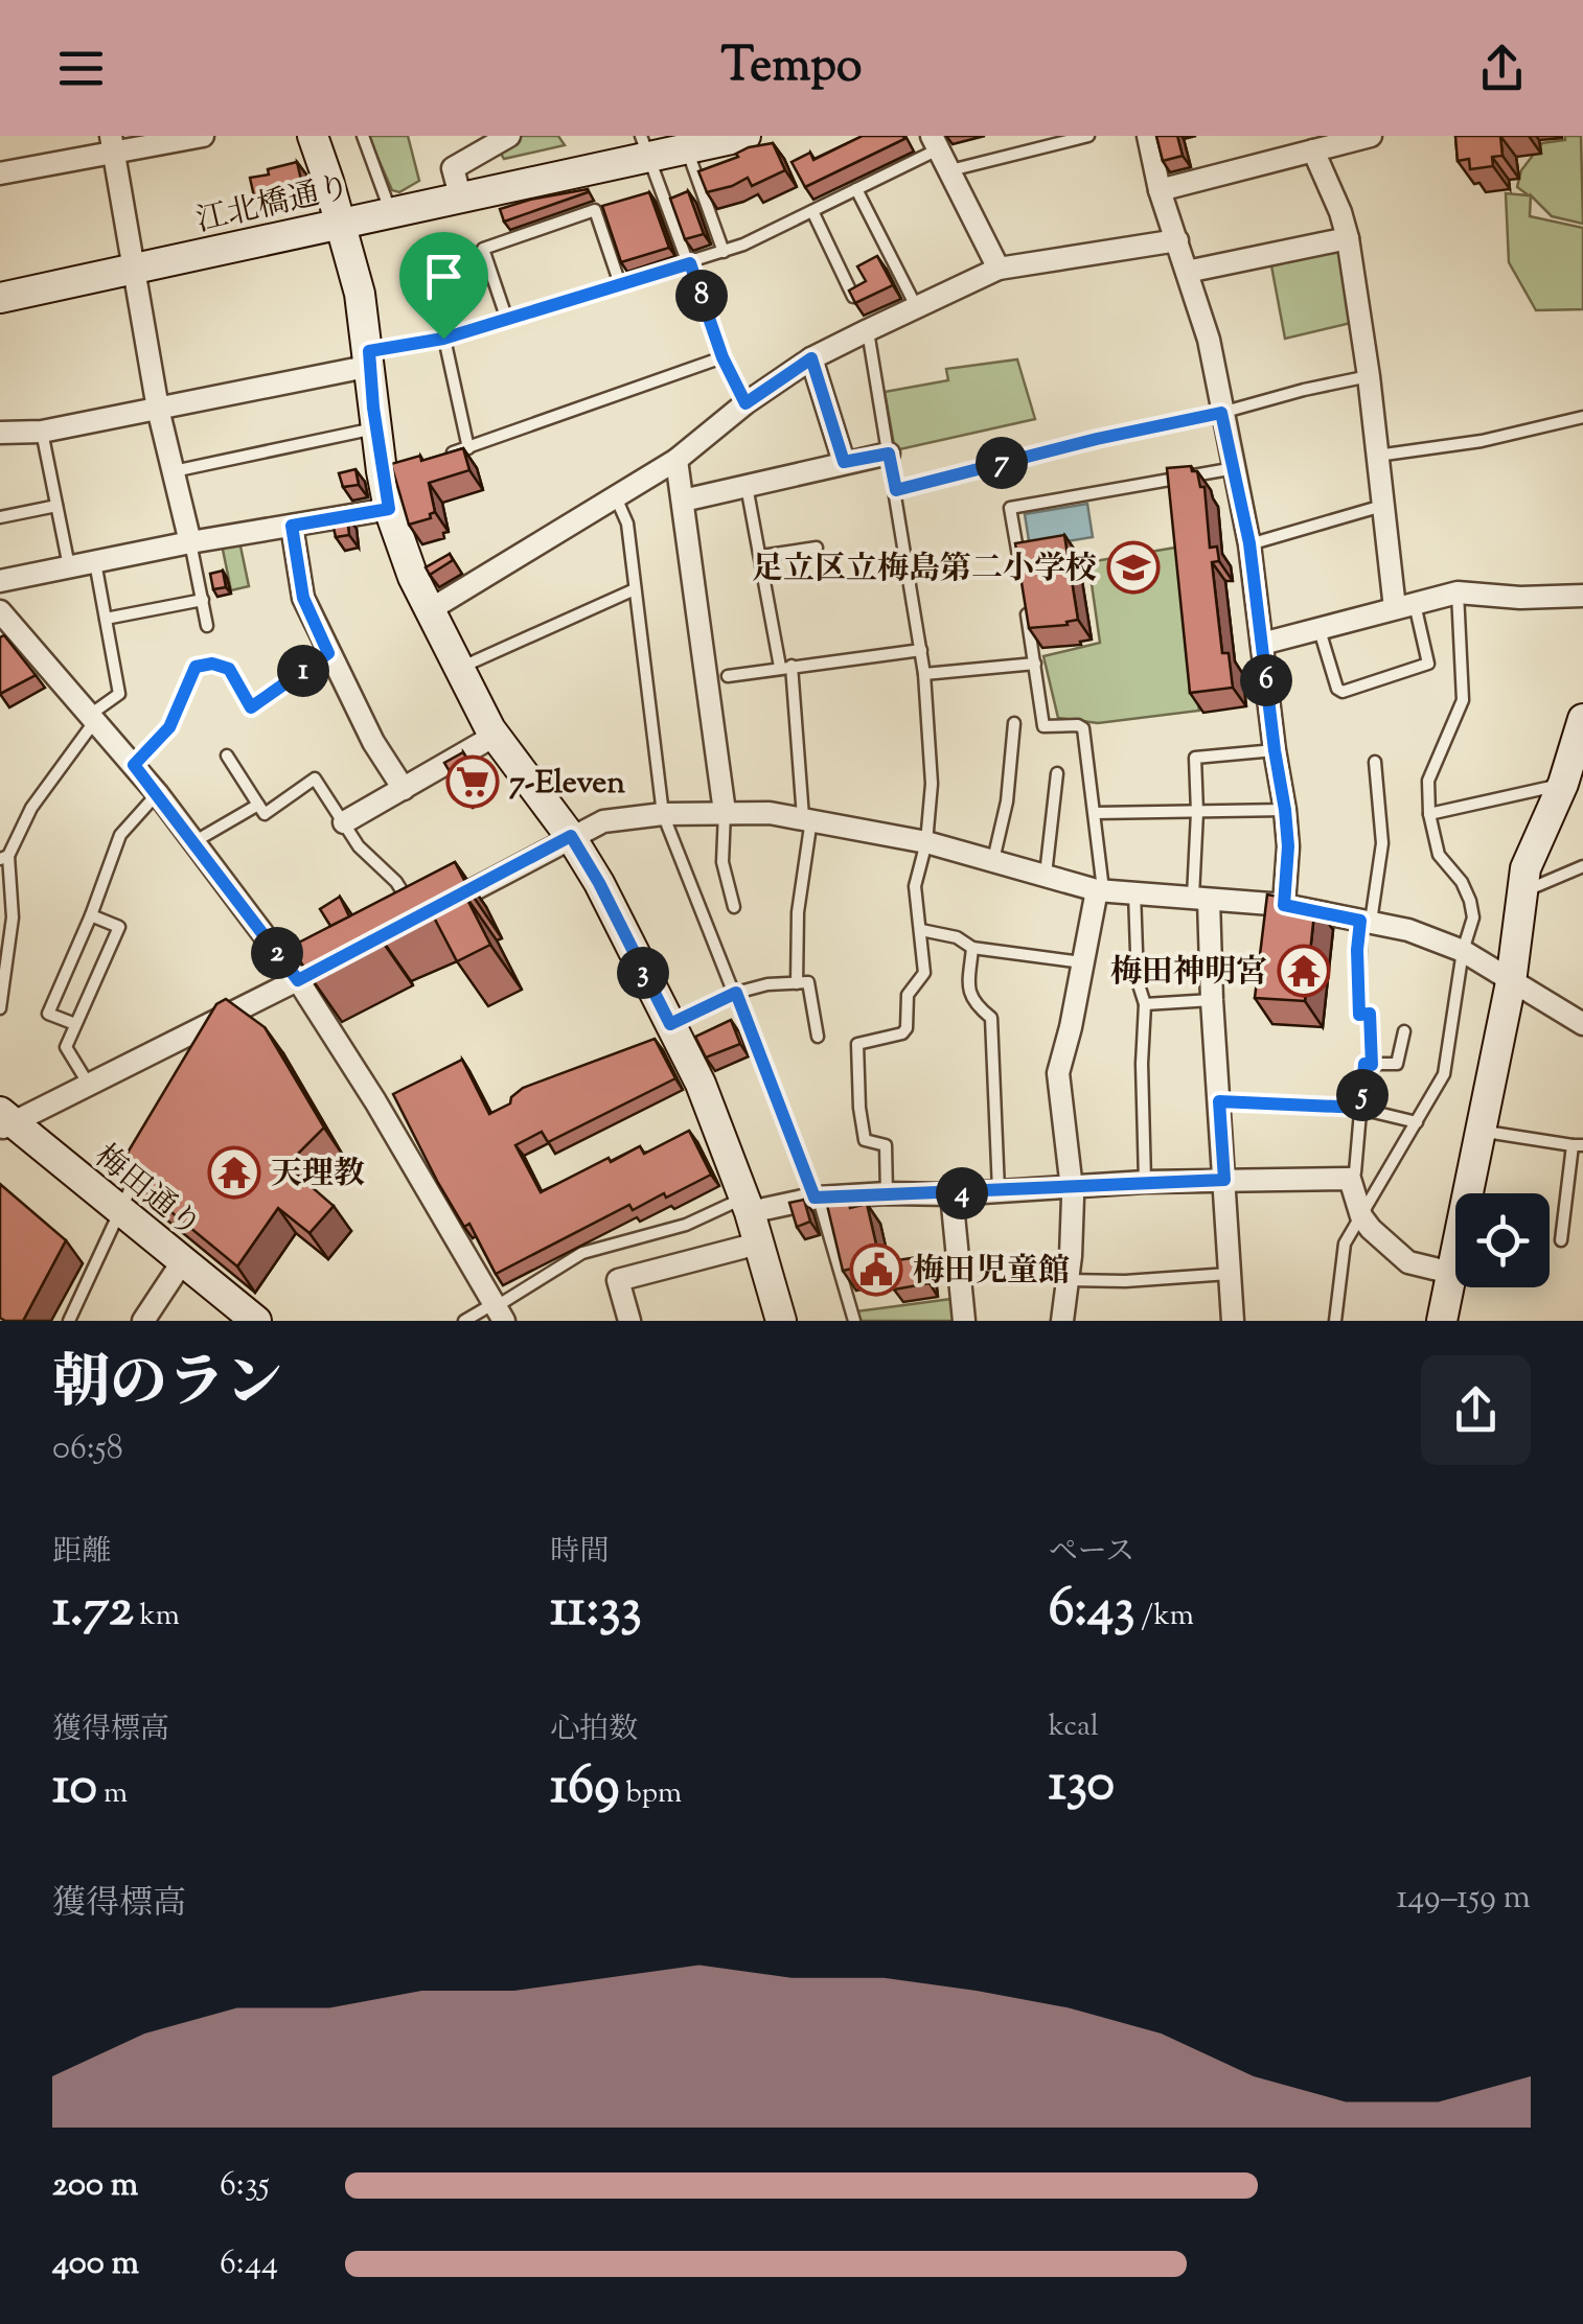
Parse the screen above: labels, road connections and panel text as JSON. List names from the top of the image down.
{
  "streets": {
    "street": ["江北橋通り", "梅田通り"]
  },
  "places": {
    "school or university": ["足立区立梅島第二小学校"],
    "supermarket": ["7-Eleven"],
    "temple": ["梅田神明宮", "天理教"],
    "public building": ["梅田児童館"]
  },
  "page": {
    "header": "Tempo",
    "pins": [
      "8",
      "7",
      "1",
      "6",
      "2",
      "3",
      "5",
      "4"
    ],
    "heading": ["朝のラン", "06:58"],
    "stats": [
      ["距離", "1.72 km"],
      ["時間", "11:33"],
      ["ペース", "6:43 /km"],
      ["獲得標高", "10 m"],
      ["心拍数", "169 bpm"],
      ["kcal", "130"]
    ],
    "chart": ["獲得標高", "149–159 m"],
    "list": [
      {
        "name": "200 m",
        "note": "6:35"
      },
      {
        "name": "400 m",
        "note": "6:44"
      }
    ]
  }
}
